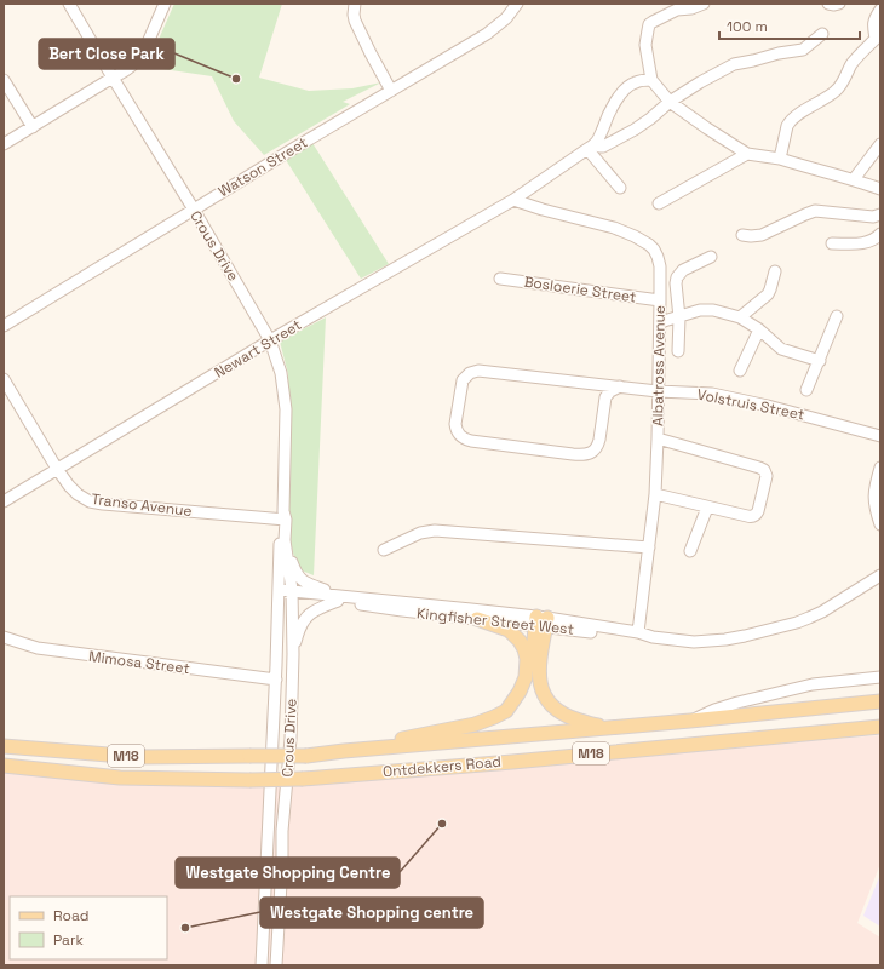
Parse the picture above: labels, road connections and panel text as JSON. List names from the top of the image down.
{
  "streets": {
    "main road": ["M18", "Ontdekkers Road"],
    "street": [
      "Watson Street",
      "Crous Drive",
      "Bosloerie Street",
      "Newart Street",
      "Albatross Avenue",
      "Volstruis Street",
      "Transo Avenue",
      "Kingfisher Street West",
      "Mimosa Street"
    ]
  },
  "crossings": [
    ["Watson Street", "Crous Drive"],
    ["Crous Drive", "Newart Street"],
    ["Crous Drive", "Transo Avenue"],
    ["Crous Drive", "Kingfisher Street West"],
    ["Crous Drive", "Mimosa Street"],
    ["Bosloerie Street", "Albatross Avenue"],
    ["Newart Street", "Albatross Avenue"],
    ["Newart Street", "Transo Avenue"],
    ["Albatross Avenue", "Volstruis Street"],
    ["Albatross Avenue", "Kingfisher Street West"]
  ],
  "places": ["Bert Close Park", "Westgate Shopping Centre", "Westgate Shopping centre"],
  "legend": ["Road", "Park"],
  "scale_bar": "100 m"
}
